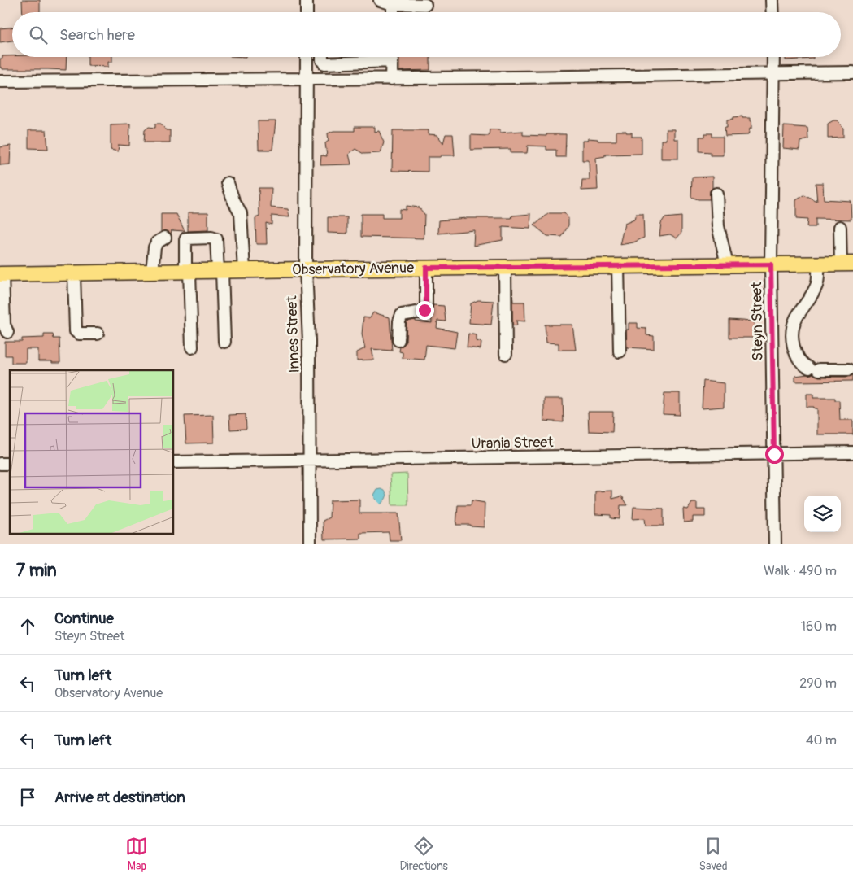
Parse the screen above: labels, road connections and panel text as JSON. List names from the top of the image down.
{
  "streets": {
    "main road": ["Observatory Avenue"],
    "street": ["Steyn Street", "Innes Street", "Urania Street"]
  },
  "crossings": [
    ["Observatory Avenue", "Steyn Street"],
    ["Observatory Avenue", "Innes Street"],
    ["Steyn Street", "Urania Street"],
    ["Innes Street", "Urania Street"]
  ],
  "page": {
    "search": "Search here",
    "heading": ["7 min", "Walk · 490 m"],
    "list": [
      ["Continue", "Steyn Street", "160 m"],
      ["Turn left", "Observatory Avenue", "290 m"],
      ["Turn left", "40 m"],
      "Arrive at destination"
    ],
    "nav": ["Map", "Directions", "Saved"]
  }
}
